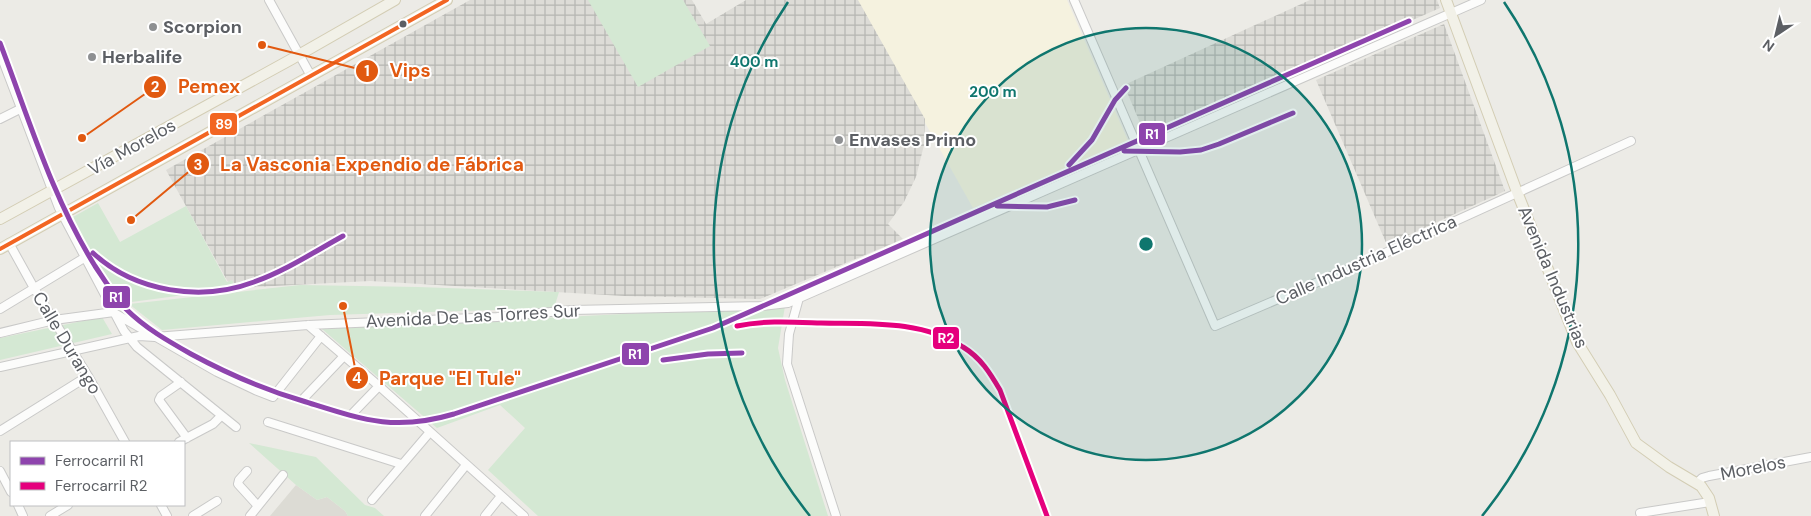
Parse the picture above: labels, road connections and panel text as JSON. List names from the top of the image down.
{
  "streets": {
    "main road": ["Vía Morelos", "Avenida Industrias"],
    "street": [
      "Calle Industria Eléctrica",
      "Avenida De Las Torres Sur",
      "Calle Durango",
      "Morelos"
    ]
  },
  "crossings": [
    ["Vía Morelos", "Calle Durango"],
    ["Calle Industria Eléctrica", "Avenida Industrias"],
    ["Calle Industria Eléctrica", "Avenida De Las Torres Sur"],
    ["Avenida Industrias", "Avenida De Las Torres Sur"],
    ["Avenida Industrias", "Morelos"],
    ["Avenida De Las Torres Sur", "Calle Durango"]
  ],
  "places": [
    "Scorpion",
    "Vips",
    "Herbalife",
    "Pemex",
    "Envases Primo",
    "La Vasconia Expendio de Fábrica",
    "Parque \"El Tule\""
  ],
  "lines": ["transit line 89", "rail line R1", "rail line R2"],
  "legend": ["Ferrocarril R1", "Ferrocarril R2"],
  "north": "bottom left",
  "rings": ["400 m", "200 m"]
}
